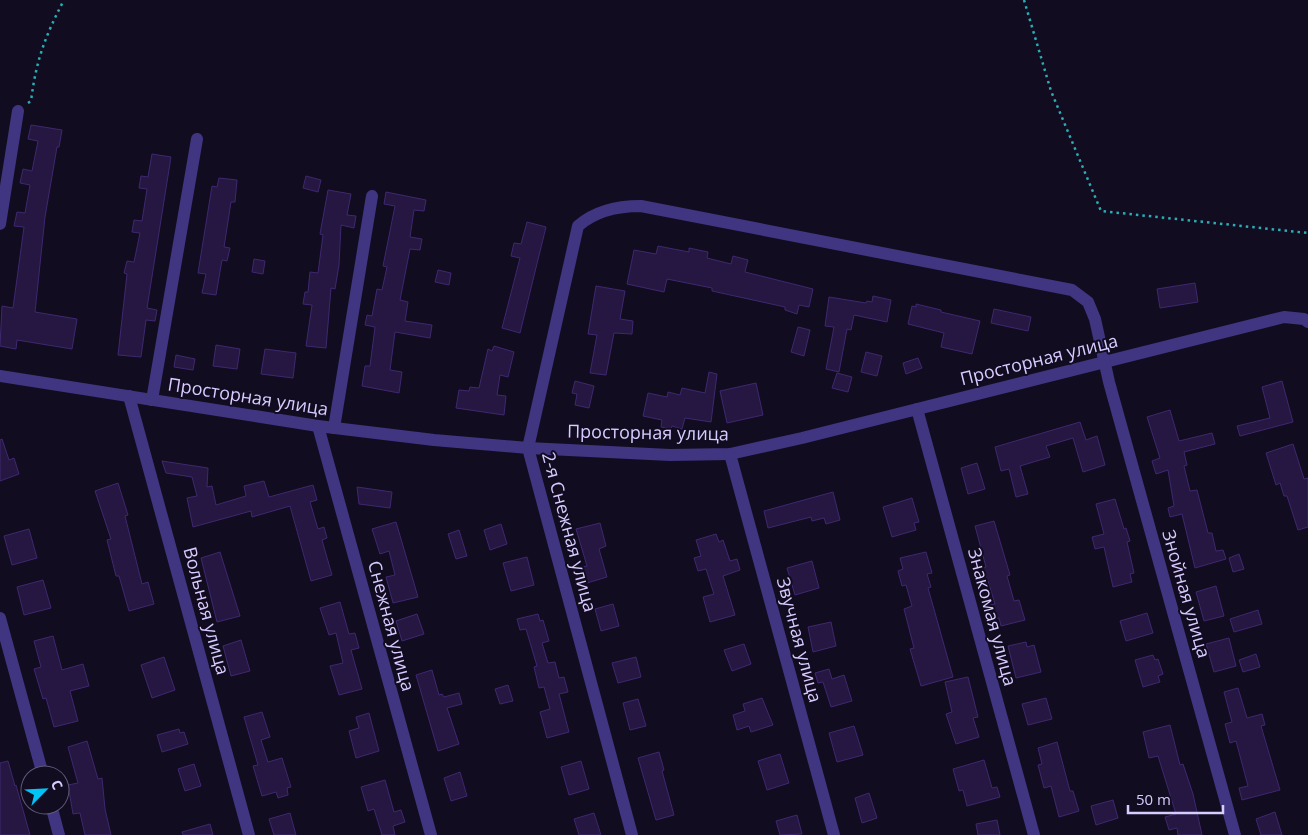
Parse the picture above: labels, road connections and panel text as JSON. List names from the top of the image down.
{
  "streets": {
    "street": [
      "Просторная улица",
      "2-я Снежная улица",
      "Знойная улица",
      "Вольная улица",
      "Знакомая улица",
      "Снежная улица",
      "Звучная улица"
    ]
  },
  "crossings": [
    ["Просторная улица", "2-я Снежная улица"],
    ["Просторная улица", "Знойная улица"],
    ["Просторная улица", "Вольная улица"],
    ["Просторная улица", "Знакомая улица"],
    ["Просторная улица", "Снежная улица"],
    ["Просторная улица", "Звучная улица"],
    ["2-я Снежная улица", "Знойная улица"]
  ],
  "scale_bar": "50 m",
  "north": "top right"
}
